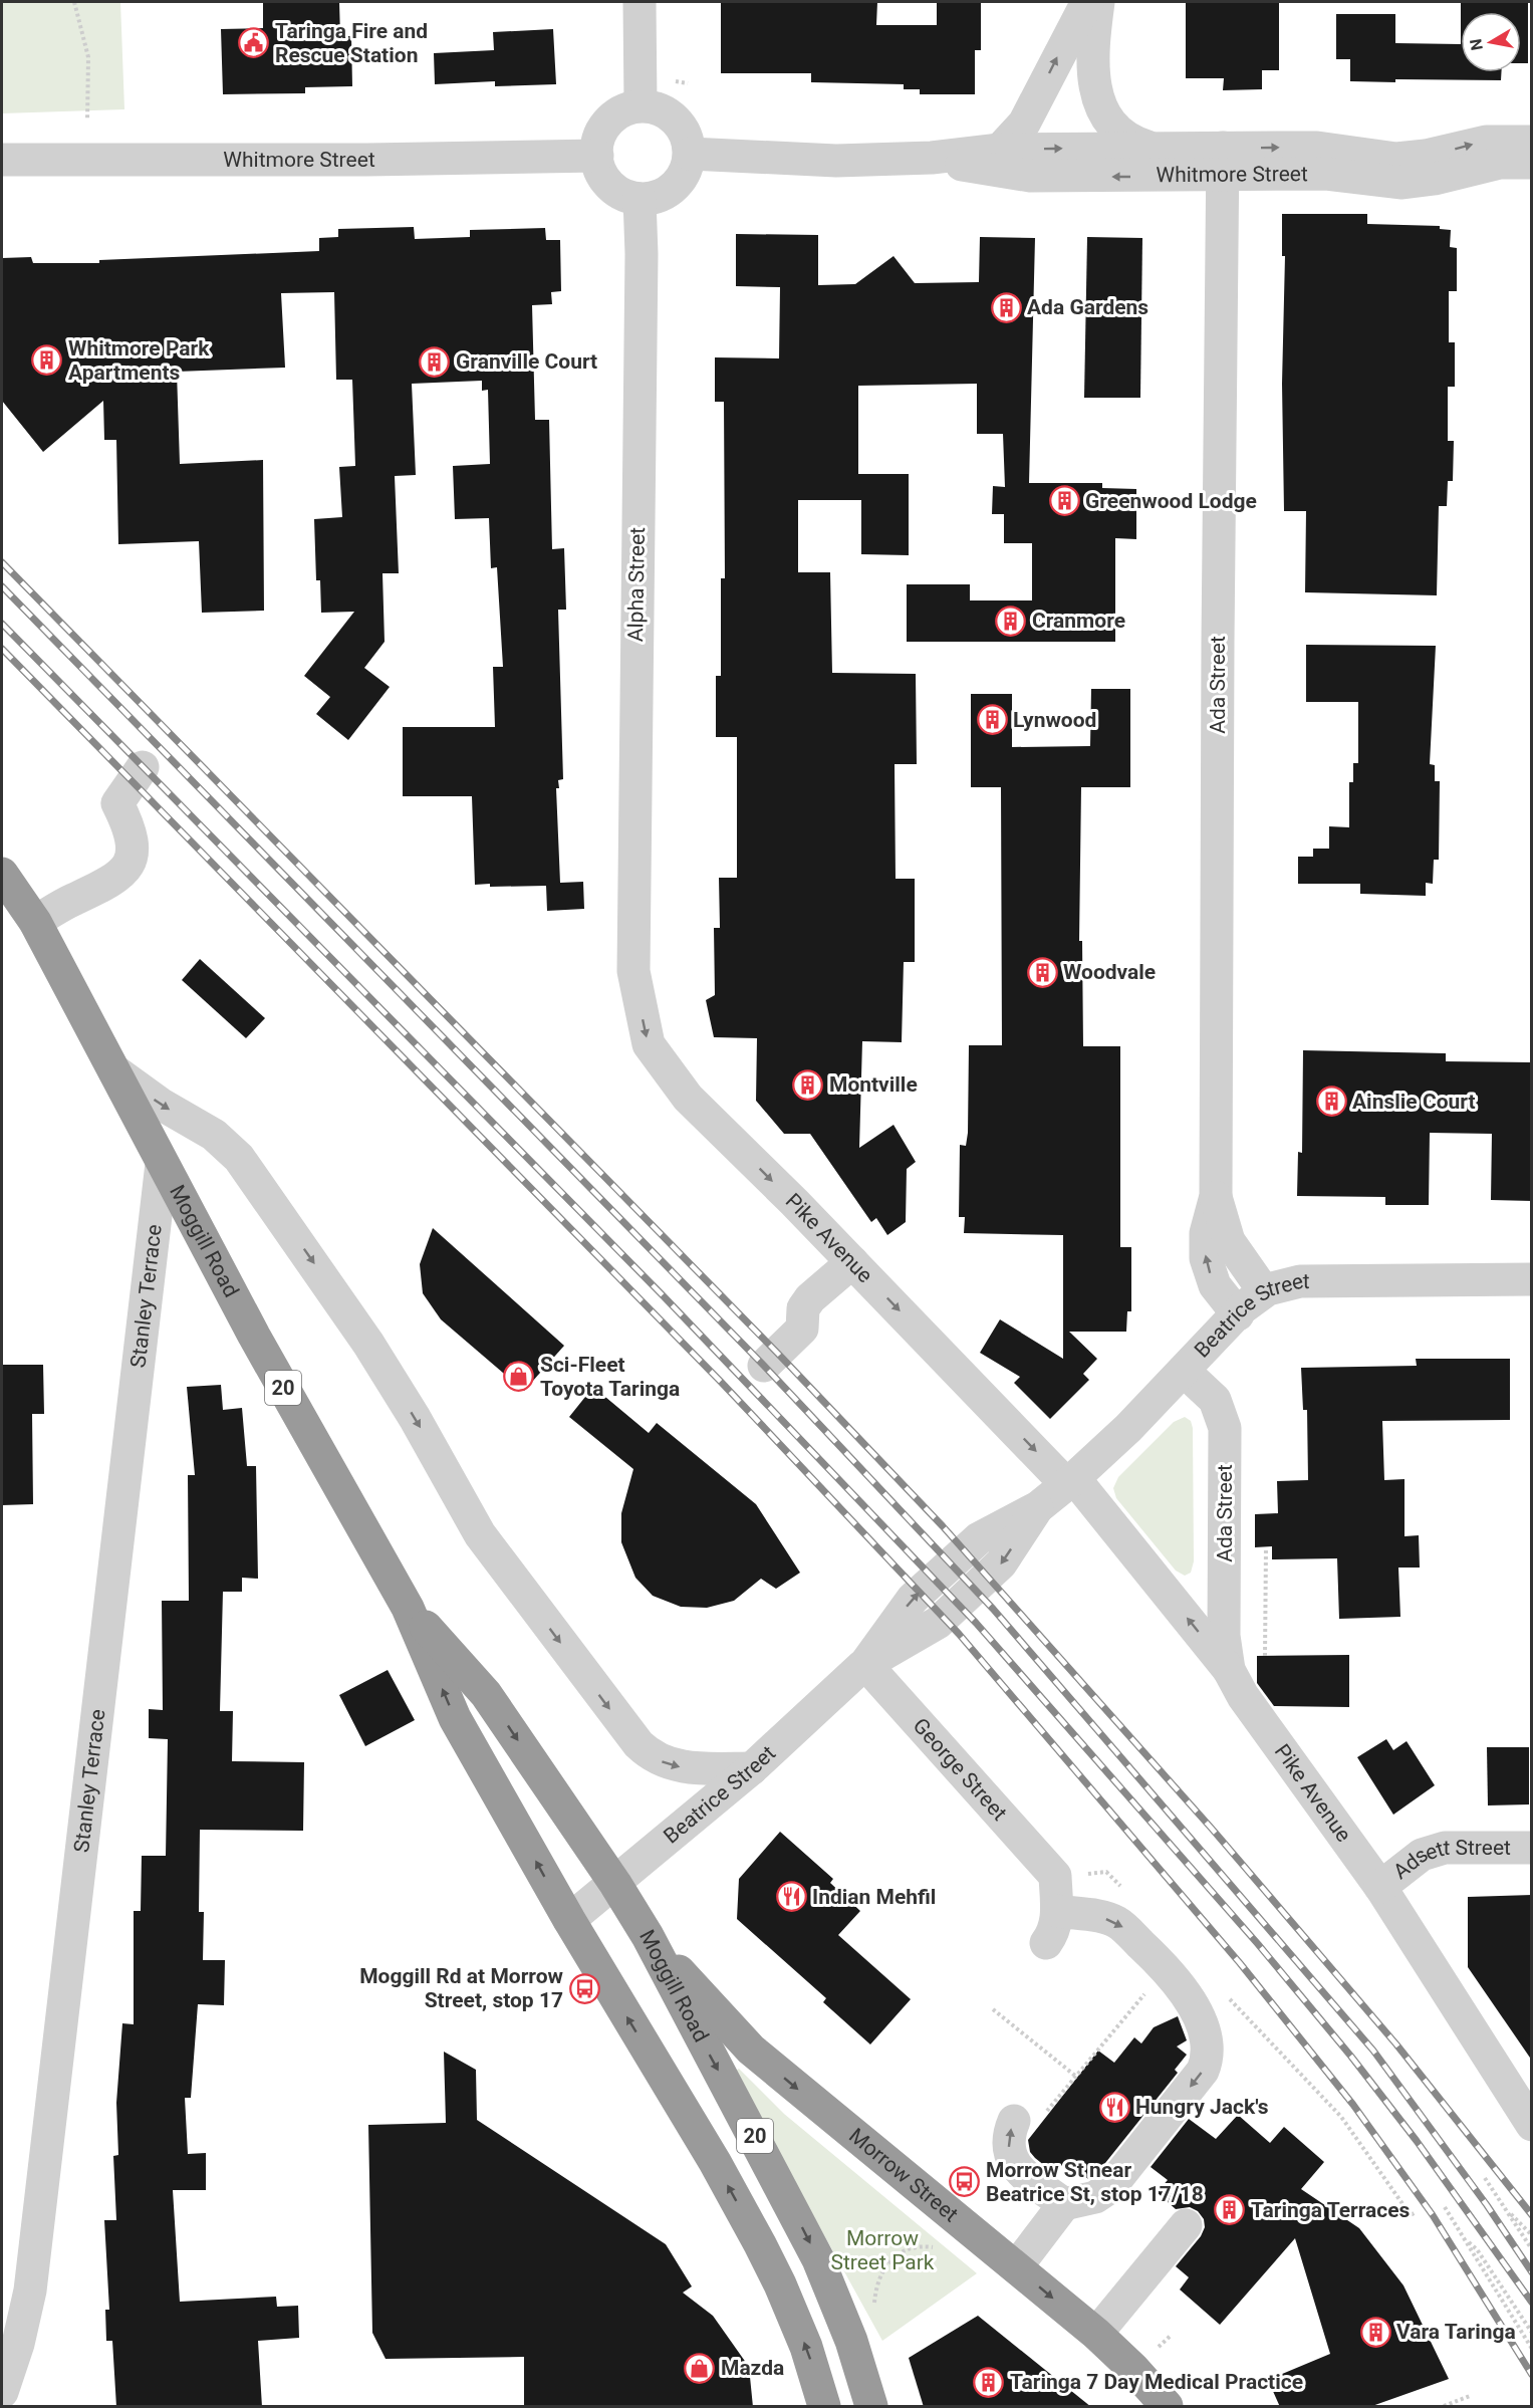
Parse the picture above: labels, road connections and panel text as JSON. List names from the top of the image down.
{
  "streets": {
    "highway": ["Moggill Road", "20", "Morrow Street"],
    "street": [
      "Whitmore Street",
      "Alpha Street",
      "Ada Street",
      "Pike Avenue",
      "Stanley Terrace",
      "Beatrice Street",
      "George Street",
      "Adsett Street"
    ]
  },
  "crossings": [
    ["Whitmore Street", "Alpha Street"],
    ["Whitmore Street", "Ada Street"],
    ["Alpha Street", "Pike Avenue"],
    ["Ada Street", "Pike Avenue"],
    ["Ada Street", "Beatrice Street"],
    ["Pike Avenue", "Beatrice Street"],
    ["Pike Avenue", "Adsett Street"],
    ["Moggill Road", "Stanley Terrace"],
    ["Moggill Road", "Beatrice Street"],
    ["Moggill Road", "Morrow Street"],
    ["Beatrice Street", "George Street"]
  ],
  "one_way": ["Morrow Street"],
  "parks": ["Morrow Street Park"],
  "places": {
    "public building": ["Taringa Fire and Rescue Station"],
    "building": [
      "Ada Gardens",
      "Whitmore Park Apartments",
      "Granville Court",
      "Greenwood Lodge",
      "Cranmore",
      "Lynwood",
      "Woodvale",
      "Montville",
      "Ainslie Court",
      "Taringa Terraces",
      "Vara Taringa",
      "Taringa 7 Day Medical Practice"
    ],
    "shop": ["Sci-Fleet Toyota Taringa", "Mazda"],
    "restaurant": ["Indian Mehfil", "Hungry Jack's"],
    "bus stop": ["Moggill Rd at Morrow Street, stop 17", "Morrow St near Beatrice St, stop 17/18"]
  },
  "north": "left"
}
